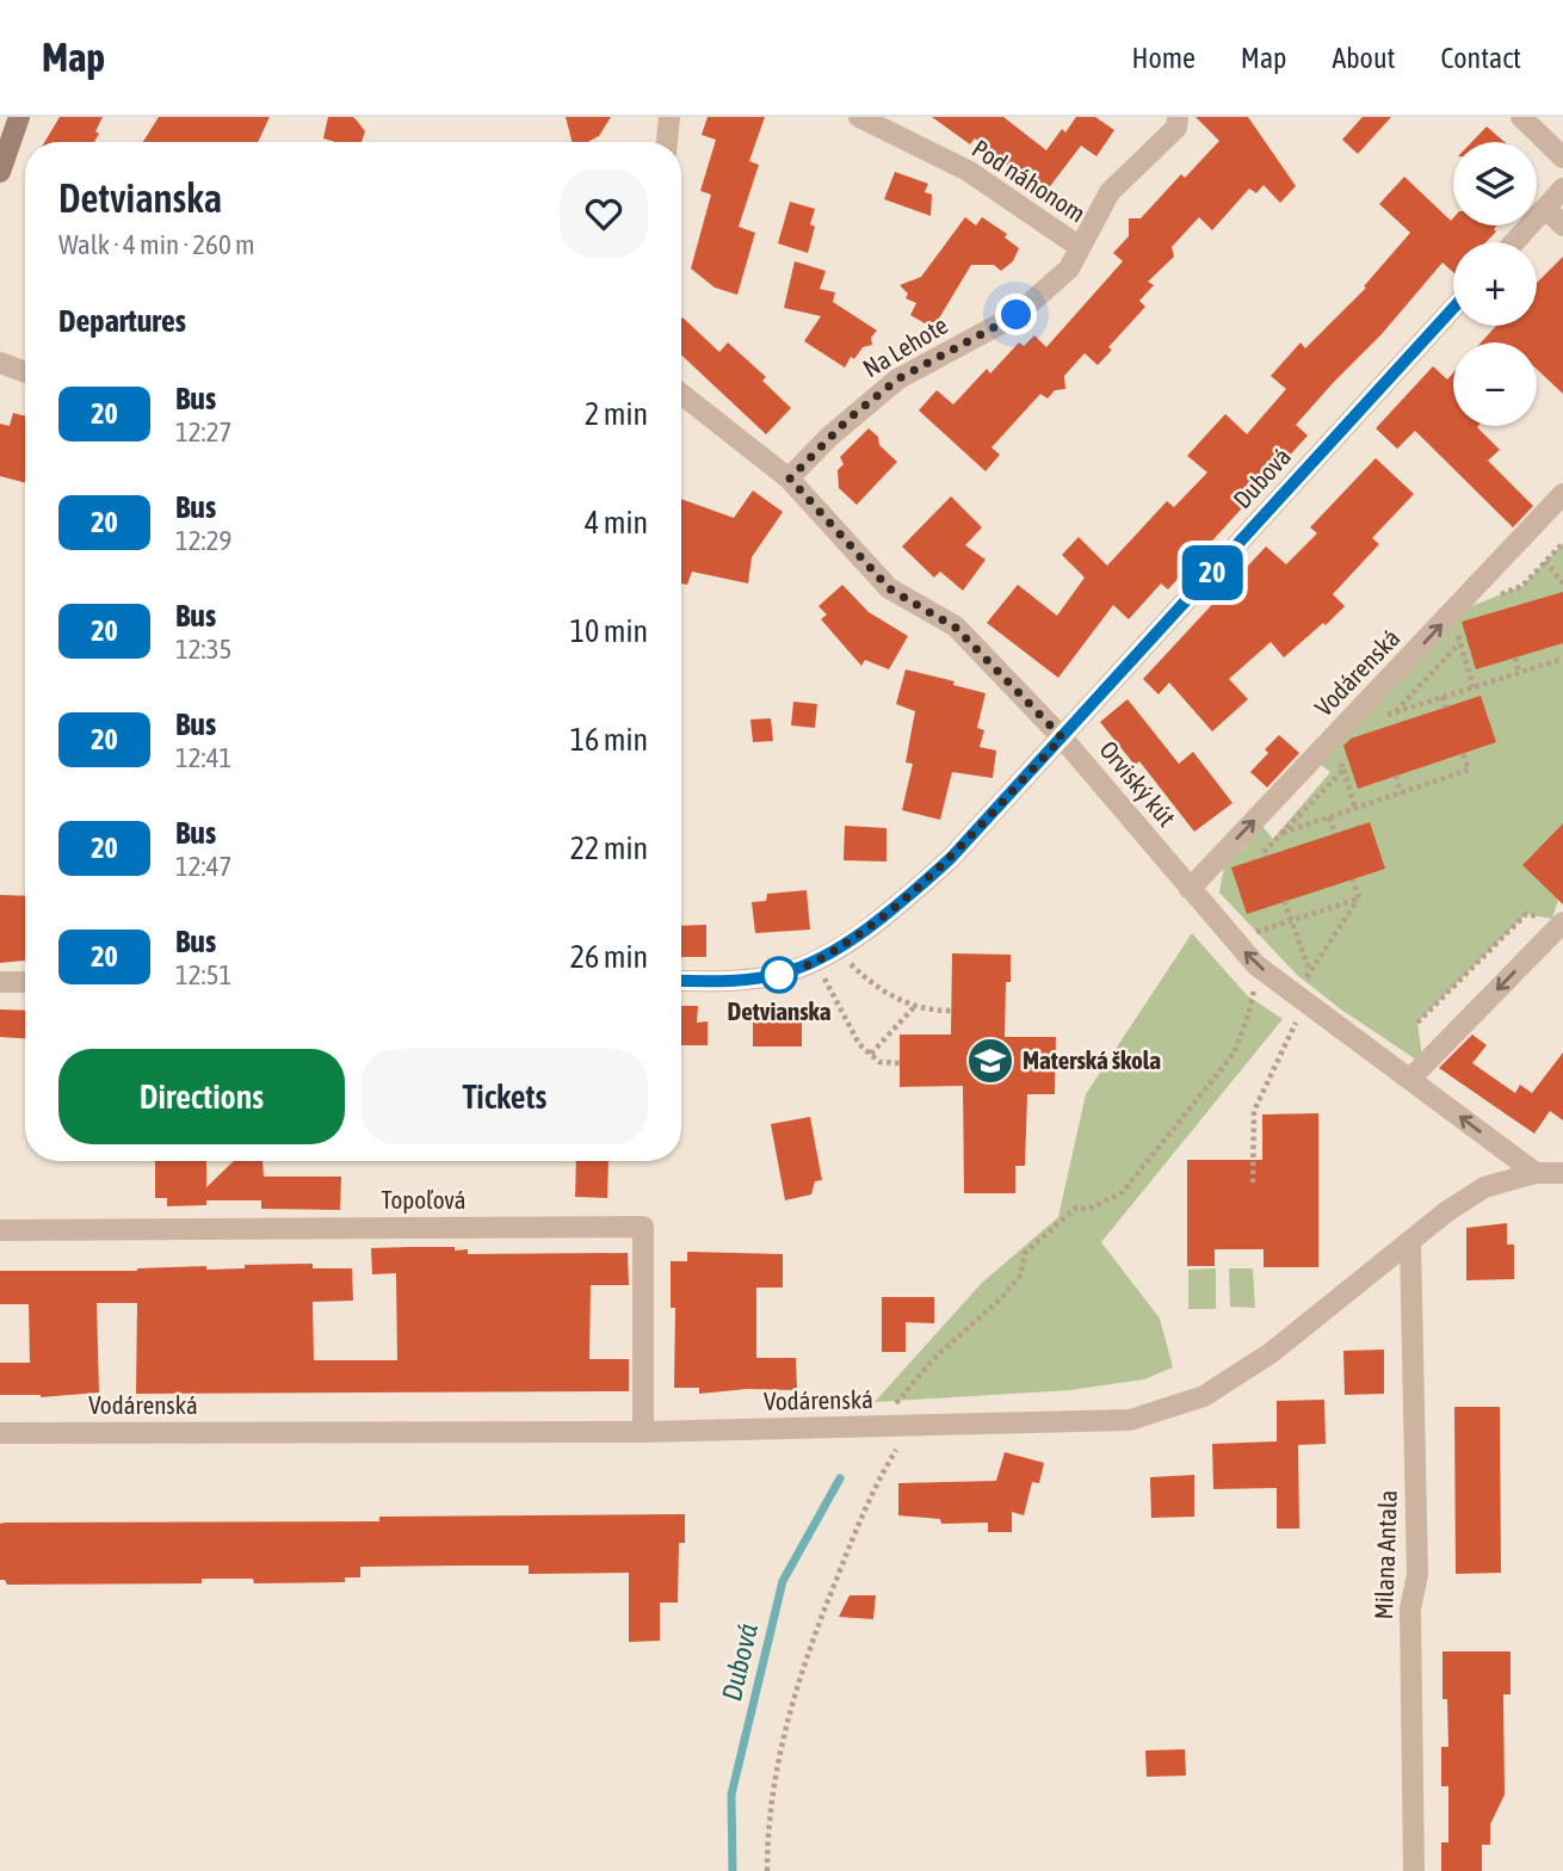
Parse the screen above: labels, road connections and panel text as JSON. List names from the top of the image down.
{
  "streets": {
    "street": [
      "Pod náhonom",
      "Na Lehote",
      "Dubová",
      "Vodárenská",
      "Orviský kút",
      "Topoľová",
      "Milana Antala"
    ]
  },
  "crossings": [
    ["Pod náhonom", "Na Lehote"],
    ["Na Lehote", "Orviský kút"],
    ["Dubová", "Orviský kút"],
    ["Vodárenská", "Orviský kút"],
    ["Vodárenská", "Topoľová"],
    ["Vodárenská", "Milana Antala"]
  ],
  "one_way": ["Orviský kút"],
  "water": ["Dubová"],
  "places": {
    "other": ["Detvianska"],
    "school or university": ["Materská škola"]
  },
  "lines": ["bus line 20"],
  "page": {
    "header": "Map",
    "nav": [
      "Home",
      "Map",
      "About",
      "Contact"
    ],
    "on_map": "20",
    "map_buttons": ["+", "−"],
    "heading": [
      ["Detvianska", "Walk · 4 min · 260 m"],
      "Departures"
    ],
    "list": [
      {
        "mark": "20",
        "name": "Bus",
        "note": "12:27",
        "value": "2 min"
      },
      {
        "mark": "20",
        "name": "Bus",
        "note": "12:29",
        "value": "4 min"
      },
      {
        "mark": "20",
        "name": "Bus",
        "note": "12:35",
        "value": "10 min"
      },
      {
        "mark": "20",
        "name": "Bus",
        "note": "12:41",
        "value": "16 min"
      },
      {
        "mark": "20",
        "name": "Bus",
        "note": "12:47",
        "value": "22 min"
      },
      {
        "mark": "20",
        "name": "Bus",
        "note": "12:51",
        "value": "26 min"
      }
    ],
    "buttons": ["Directions", "Tickets"]
  }
}
